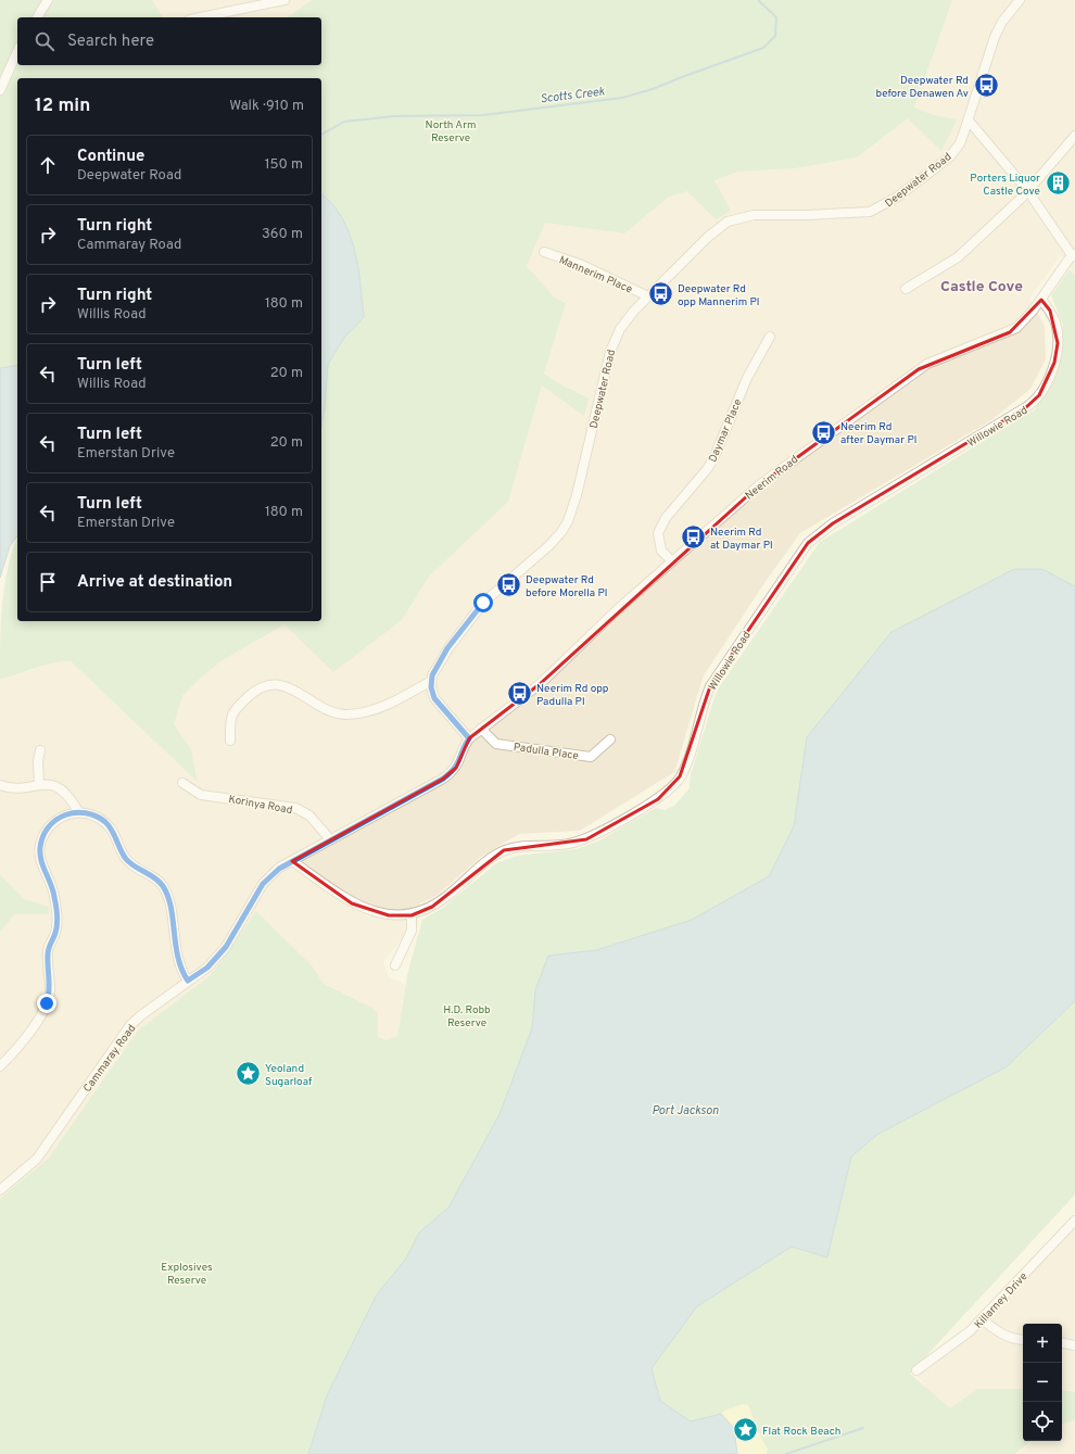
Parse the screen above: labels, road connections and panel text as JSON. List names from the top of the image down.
{
  "streets": {
    "street": [
      "Deepwater Road",
      "Mannerim Place",
      "Willowie Road",
      "Daymar Place",
      "Neerim Road",
      "Padulla Place",
      "Korinya Road",
      "Cammaray Road",
      "Killarney Drive"
    ]
  },
  "crossings": [
    ["Deepwater Road", "Mannerim Place"],
    ["Willowie Road", "Neerim Road"],
    ["Willowie Road", "Cammaray Road"],
    ["Daymar Place", "Neerim Road"],
    ["Neerim Road", "Padulla Place"],
    ["Neerim Road", "Cammaray Road"],
    ["Padulla Place", "Cammaray Road"],
    ["Korinya Road", "Cammaray Road"]
  ],
  "districts": ["Castle Cove"],
  "water": ["Scotts Creek", "Port Jackson"],
  "parks": ["North Arm Reserve", "H.D. Robb Reserve", "Explosives Reserve"],
  "places": {
    "bus stop": [
      "Deepwater Rd before Denawen Av",
      "Deepwater Rd opp Mannerim Pl",
      "Neerim Rd after Daymar Pl",
      "Neerim Rd at Daymar Pl",
      "Deepwater Rd before Morella Pl",
      "Neerim Rd opp Padulla Pl"
    ],
    "building": ["Porters Liquor Castle Cove"],
    "place": ["Yeoland Sugarloaf", "Flat Rock Beach"]
  },
  "page": {
    "search": "Search here",
    "heading": ["12 min", "Walk · 910 m"],
    "list": [
      ["Continue", "Deepwater Road", "150 m"],
      ["Turn right", "Cammaray Road", "360 m"],
      ["Turn right", "Willis Road", "180 m"],
      ["Turn left", "Willis Road", "20 m"],
      ["Turn left", "Emerstan Drive", "20 m"],
      ["Turn left", "Emerstan Drive", "180 m"],
      "Arrive at destination"
    ],
    "map_buttons": ["+", "−"]
  }
}
